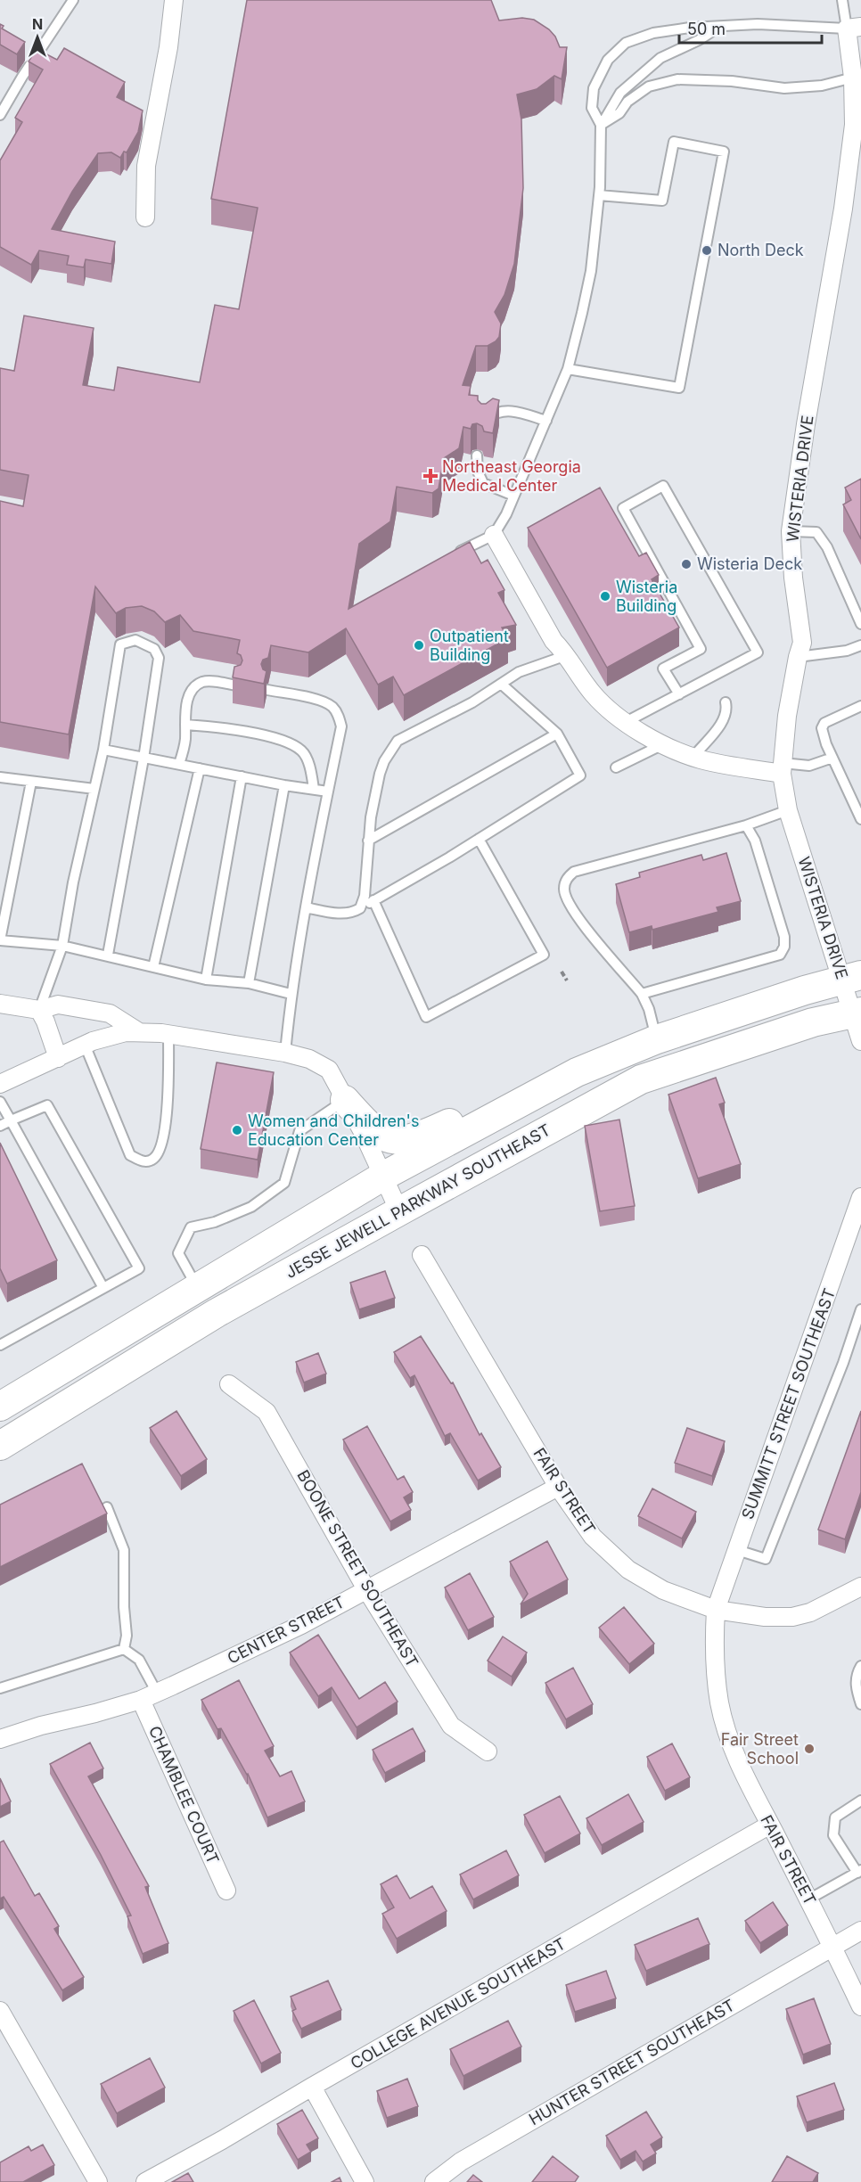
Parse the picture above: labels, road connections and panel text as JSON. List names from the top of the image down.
{
  "streets": {
    "main road": ["JESSE JEWELL PARKWAY SOUTHEAST"],
    "street": [
      "WISTERIA DRIVE",
      "SUMMITT STREET SOUTHEAST",
      "FAIR STREET",
      "BOONE STREET SOUTHEAST",
      "CENTER STREET",
      "CHAMBLEE COURT",
      "COLLEGE AVENUE SOUTHEAST",
      "HUNTER STREET SOUTHEAST"
    ]
  },
  "crossings": [
    ["WISTERIA DRIVE", "JESSE JEWELL PARKWAY SOUTHEAST"],
    ["SUMMITT STREET SOUTHEAST", "FAIR STREET"],
    ["FAIR STREET", "CENTER STREET"],
    ["FAIR STREET", "COLLEGE AVENUE SOUTHEAST"],
    ["FAIR STREET", "HUNTER STREET SOUTHEAST"],
    ["BOONE STREET SOUTHEAST", "CENTER STREET"],
    ["CENTER STREET", "CHAMBLEE COURT"]
  ],
  "places": {
    "other": [
      "North Deck",
      "Wisteria Deck",
      "Wisteria Building",
      "Outpatient Building",
      "Women and Children's Education Center",
      "Fair Street School"
    ],
    "health": ["Northeast Georgia Medical Center"]
  },
  "scale_bar": "50 m",
  "north": "top"
}
